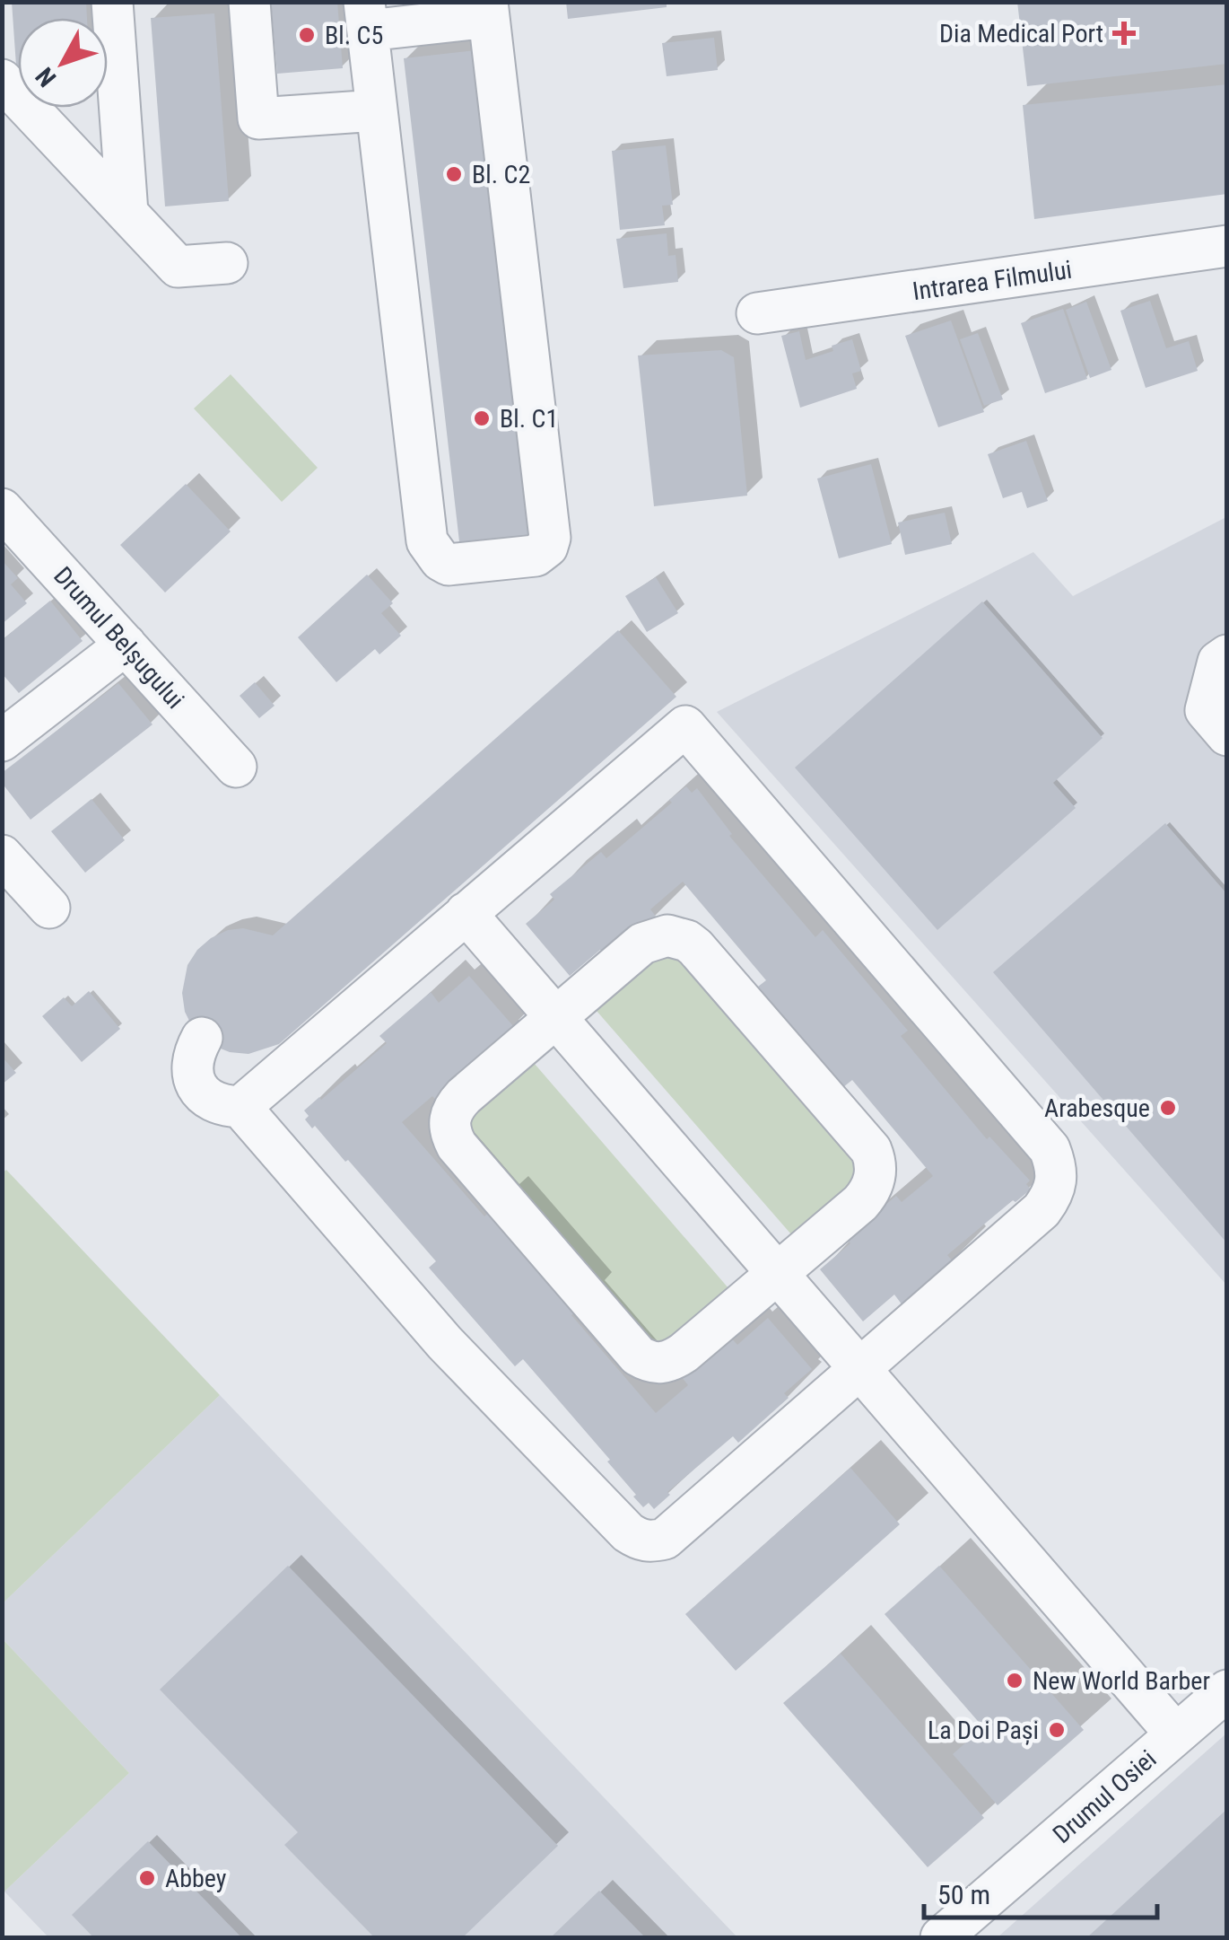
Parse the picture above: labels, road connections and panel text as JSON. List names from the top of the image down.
{
  "streets": {
    "street": ["Intrarea Filmului", "Drumul Belșugului", "Drumul Osiei"]
  },
  "places": {
    "health": ["Dia Medical Port"],
    "other": [
      "Bl. C5",
      "Bl. C2",
      "Bl. C1",
      "Arabesque",
      "New World Barber",
      "La Doi Pași",
      "Abbey"
    ]
  },
  "scale_bar": "50 m",
  "north": "bottom left"
}
